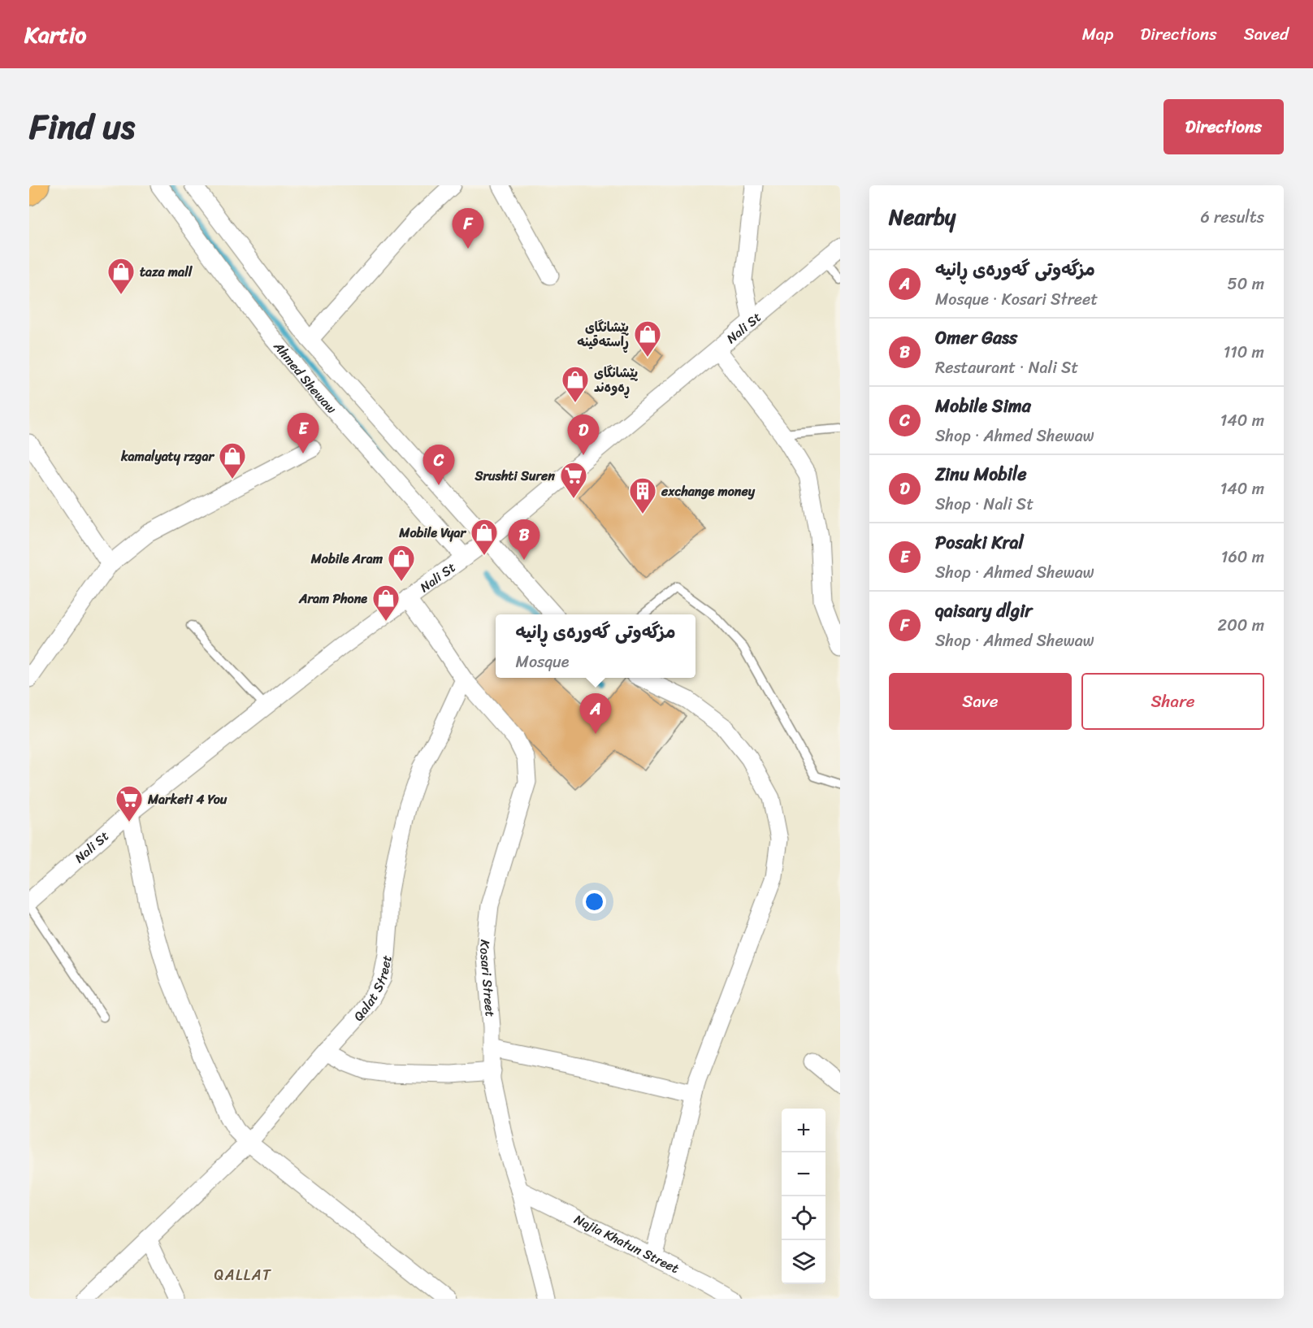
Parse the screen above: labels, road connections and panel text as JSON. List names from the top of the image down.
{
  "streets": {
    "street": [
      "Nali St",
      "Ahmed Shewaw",
      "Kosari Street",
      "Qalat Street",
      "Najia Khatun Street"
    ]
  },
  "crossings": [
    ["Nali St", "Ahmed Shewaw"],
    ["Kosari Street", "Qalat Street"],
    ["Kosari Street", "Najia Khatun Street"]
  ],
  "districts": ["QALLAT"],
  "places": {
    "shop": [
      "taza mall",
      "پێشانگای ڕاسته‌قینه‌",
      "پێشانگای ڕه‌وه‌ند",
      "kamalyaty rzgar",
      "Mobile Vyar",
      "Mobile Aram",
      "Aram Phone"
    ],
    "supermarket": ["Srushti Suren", "Marketi 4 You"],
    "building": ["exchange money"]
  },
  "page": {
    "header": "Kartio",
    "nav": ["Map", "Directions", "Saved"],
    "title": "Find us",
    "buttons": [
      "Directions",
      ["Save", "Share"]
    ],
    "heading": ["Nearby", "6 results"],
    "pins": [
      "F",
      "E",
      "D",
      "C",
      "B",
      "A"
    ],
    "list": [
      {
        "mark": "A",
        "name": "مزگەوتی گەورەی ڕانیە",
        "note": "Mosque · Kosari Street",
        "value": "50 m"
      },
      {
        "mark": "B",
        "name": "Omer Gass",
        "note": "Restaurant · Nali St",
        "value": "110 m"
      },
      {
        "mark": "C",
        "name": "Mobile Sima",
        "note": "Shop · Ahmed Shewaw",
        "value": "140 m"
      },
      {
        "mark": "D",
        "name": "Zinu Mobile",
        "note": "Shop · Nali St",
        "value": "140 m"
      },
      {
        "mark": "E",
        "name": "Posaki Kral",
        "note": "Shop · Ahmed Shewaw",
        "value": "160 m"
      },
      {
        "mark": "F",
        "name": "qaisary dlgir",
        "note": "Shop · Ahmed Shewaw",
        "value": "200 m"
      }
    ],
    "popup": ["مزگەوتی گەورەی ڕانیە", "Mosque"],
    "map_buttons": ["+", "−"]
  }
}
